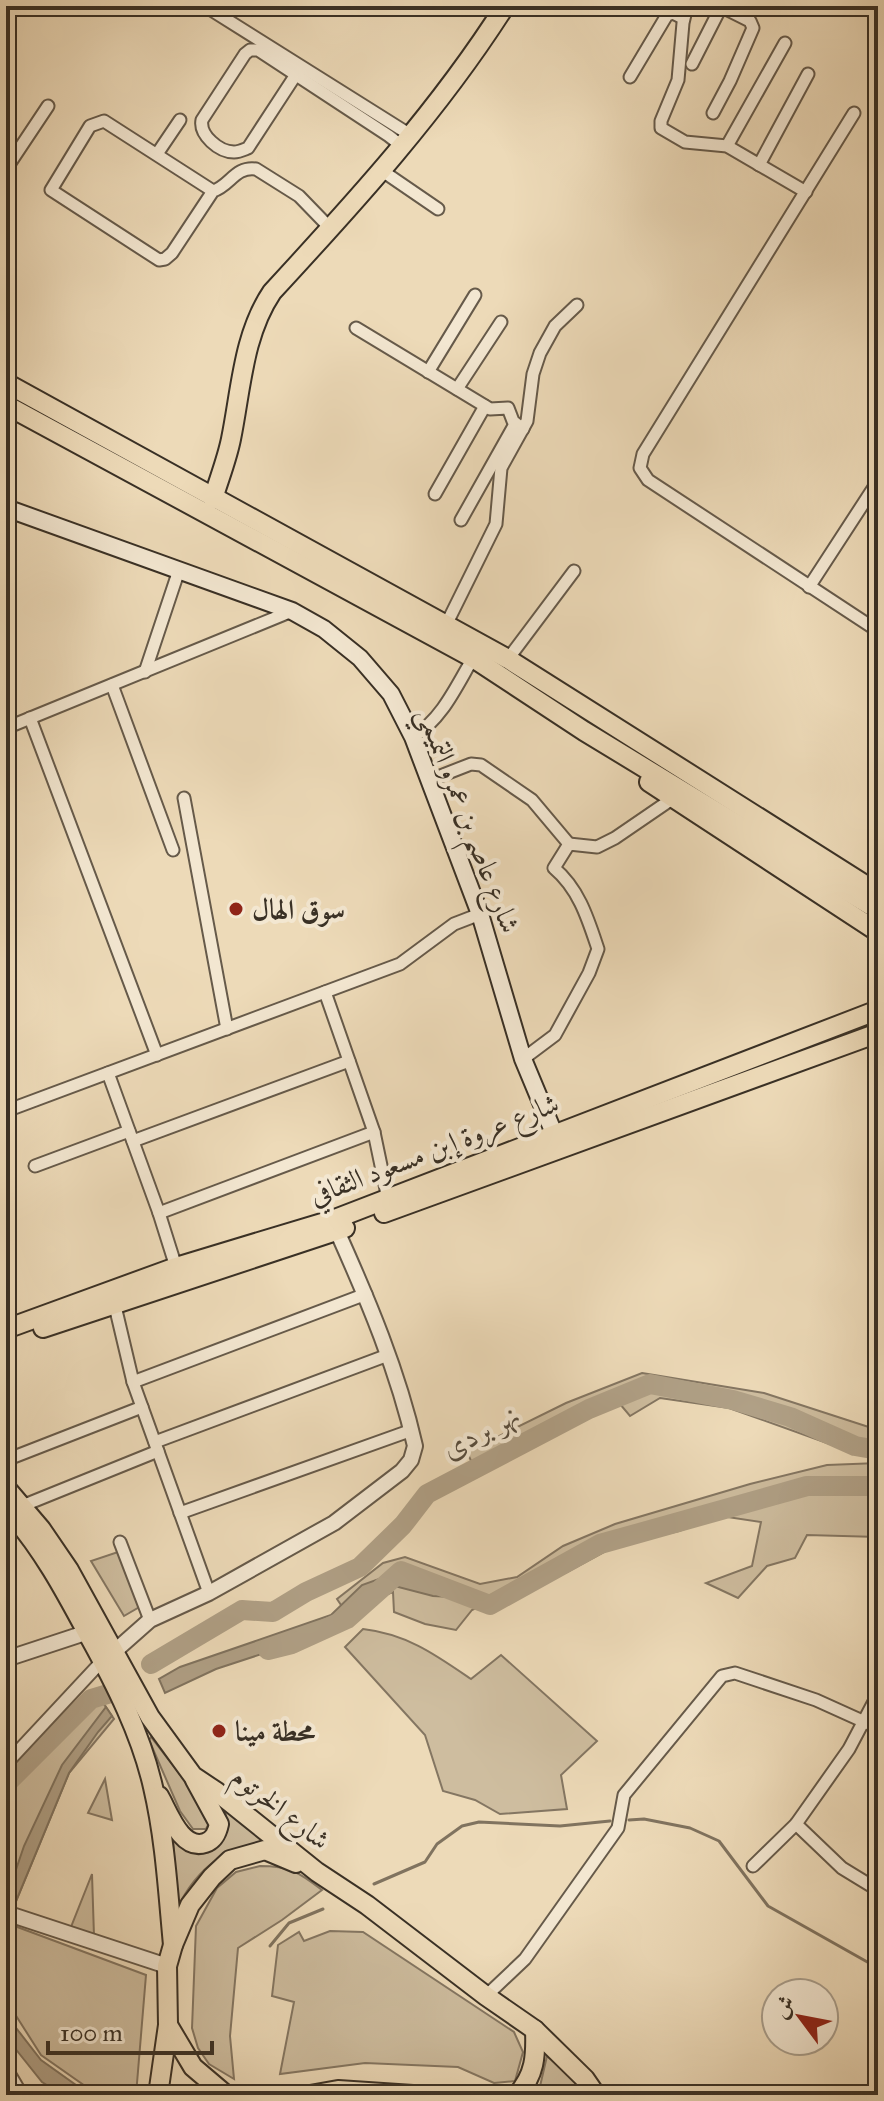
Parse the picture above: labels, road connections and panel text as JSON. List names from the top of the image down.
{
  "streets": {
    "main road": ["شارع عاصم بن عمرو التميمي", "شارع عروة إبن مسعود الثقافي", "شارع الخرتوم"]
  },
  "crossings": [
    ["شارع عاصم بن عمرو التميمي", "شارع عروة إبن مسعود الثقافي"]
  ],
  "water": ["نهر بردى"],
  "places": ["سوق الهال", "محطة مينا"],
  "scale_bar": "100 m",
  "north": "top left"
}
